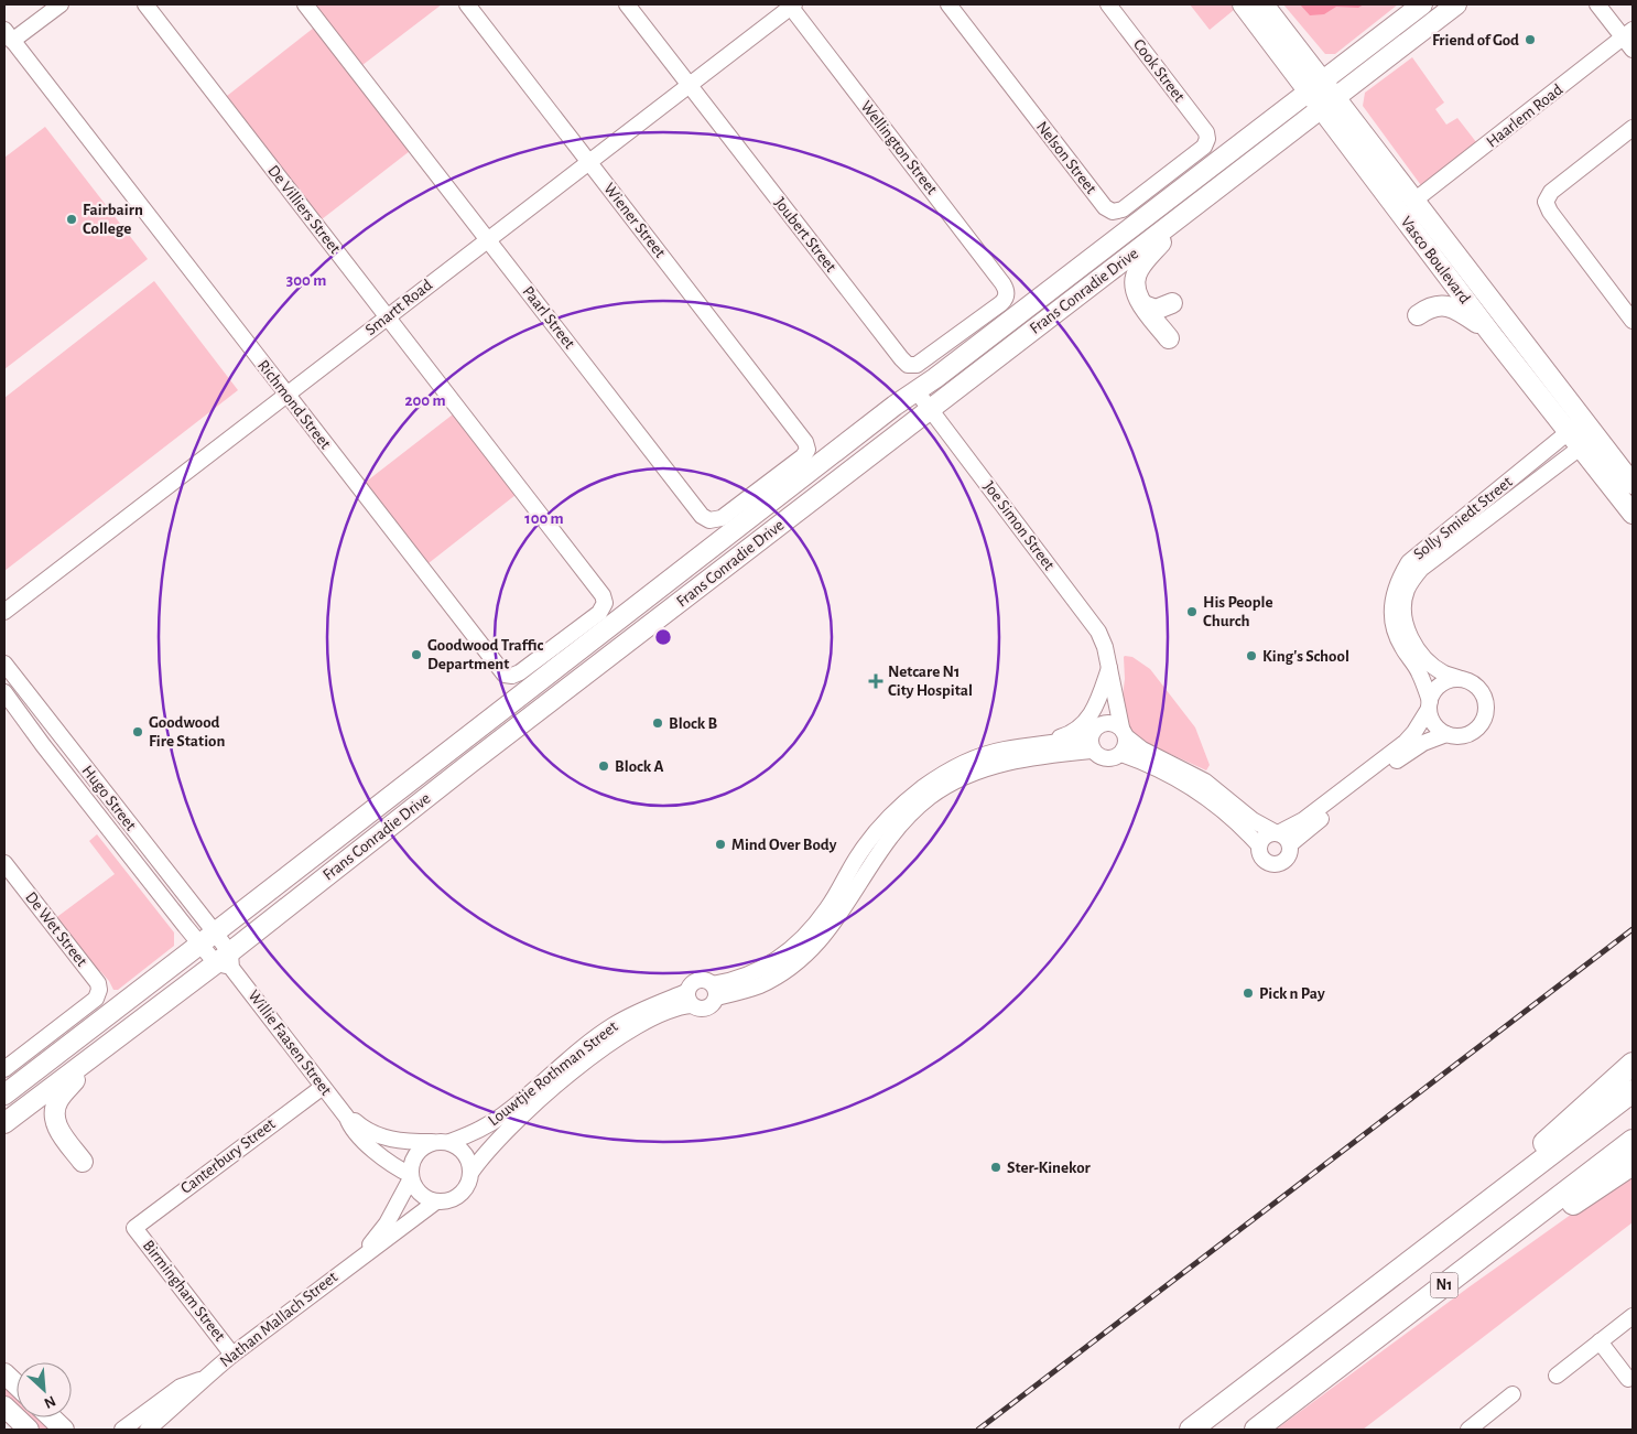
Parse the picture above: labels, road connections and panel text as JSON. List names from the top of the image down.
{
  "streets": {
    "highway": ["N1"],
    "main road": ["Vasco Boulevard", "Frans Conradie Drive"],
    "street": [
      "Cook Street",
      "Haarlem Road",
      "Wellington Street",
      "Nelson Street",
      "De Villiers Street",
      "Wiener Street",
      "Joubert Street",
      "Smartt Road",
      "Paarl Street",
      "Richmond Street",
      "Solly Smiedt Street",
      "Joe Simon Street",
      "Hugo Street",
      "De Wet Street",
      "Willie Faasen Street",
      "Louwtjie Rothman Street",
      "Canterbury Street",
      "Birmingham Street",
      "Nathan Mallach Street"
    ]
  },
  "crossings": [
    ["Cook Street", "Nelson Street"],
    ["Haarlem Road", "Vasco Boulevard"],
    ["Wellington Street", "Joubert Street"],
    ["Wellington Street", "Smartt Road"],
    ["De Villiers Street", "Smartt Road"],
    ["De Villiers Street", "Richmond Street"],
    ["Wiener Street", "Smartt Road"],
    ["Wiener Street", "Paarl Street"],
    ["Joubert Street", "Smartt Road"],
    ["Vasco Boulevard", "Frans Conradie Drive"],
    ["Vasco Boulevard", "Solly Smiedt Street"],
    ["Frans Conradie Drive", "Joe Simon Street"],
    ["Frans Conradie Drive", "Hugo Street"],
    ["Frans Conradie Drive", "Willie Faasen Street"],
    ["Smartt Road", "Paarl Street"],
    ["Smartt Road", "Richmond Street"],
    ["Joe Simon Street", "Louwtjie Rothman Street"],
    ["Hugo Street", "Willie Faasen Street"],
    ["Willie Faasen Street", "Louwtjie Rothman Street"],
    ["Willie Faasen Street", "Canterbury Street"],
    ["Willie Faasen Street", "Nathan Mallach Street"],
    ["Louwtjie Rothman Street", "Nathan Mallach Street"],
    ["Canterbury Street", "Birmingham Street"],
    ["Birmingham Street", "Nathan Mallach Street"]
  ],
  "places": {
    "other": [
      "Friend of God",
      "Fairbairn College",
      "His People Church",
      "Goodwood Traffic Department",
      "King's School",
      "Block B",
      "Goodwood Fire Station",
      "Block A",
      "Mind Over Body",
      "Pick n Pay",
      "Ster-Kinekor"
    ],
    "health": ["Netcare N1 City Hospital"]
  },
  "north": "bottom right",
  "rings": ["300 m", "200 m", "100 m"]
}
